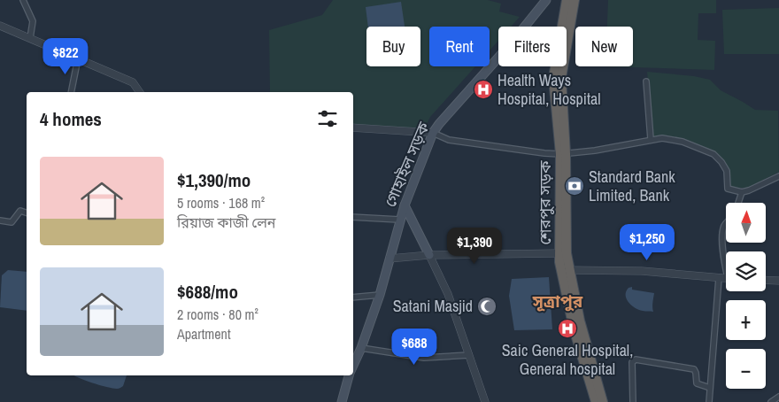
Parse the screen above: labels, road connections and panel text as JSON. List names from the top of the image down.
{
  "streets": {
    "highway": ["শেরপুর সড়ক"],
    "main road": ["গোহাইল সড়ক"]
  },
  "districts": ["সূত্রাপুর"],
  "places": {
    "hospital": ["Health Ways Hospital, Hospital", "Saic General Hospital, General hospital"],
    "bank": ["Standard Bank Limited, Bank"],
    "mosque": ["Satani Masjid"]
  },
  "north": "top",
  "page": {
    "chip": [
      "Buy",
      "Rent",
      "Filters",
      "New"
    ],
    "price": [
      "$822",
      "$1,250",
      "$1,390",
      "$688"
    ],
    "heading": "4 homes",
    "list": [
      {
        "name": "$1,390/mo",
        "note": "5 rooms · 168 m² · রিয়াজ কাজী লেন"
      },
      {
        "name": "$688/mo",
        "note": "2 rooms · 80 m² · Apartment"
      }
    ],
    "map_buttons": ["+", "−"]
  }
}
